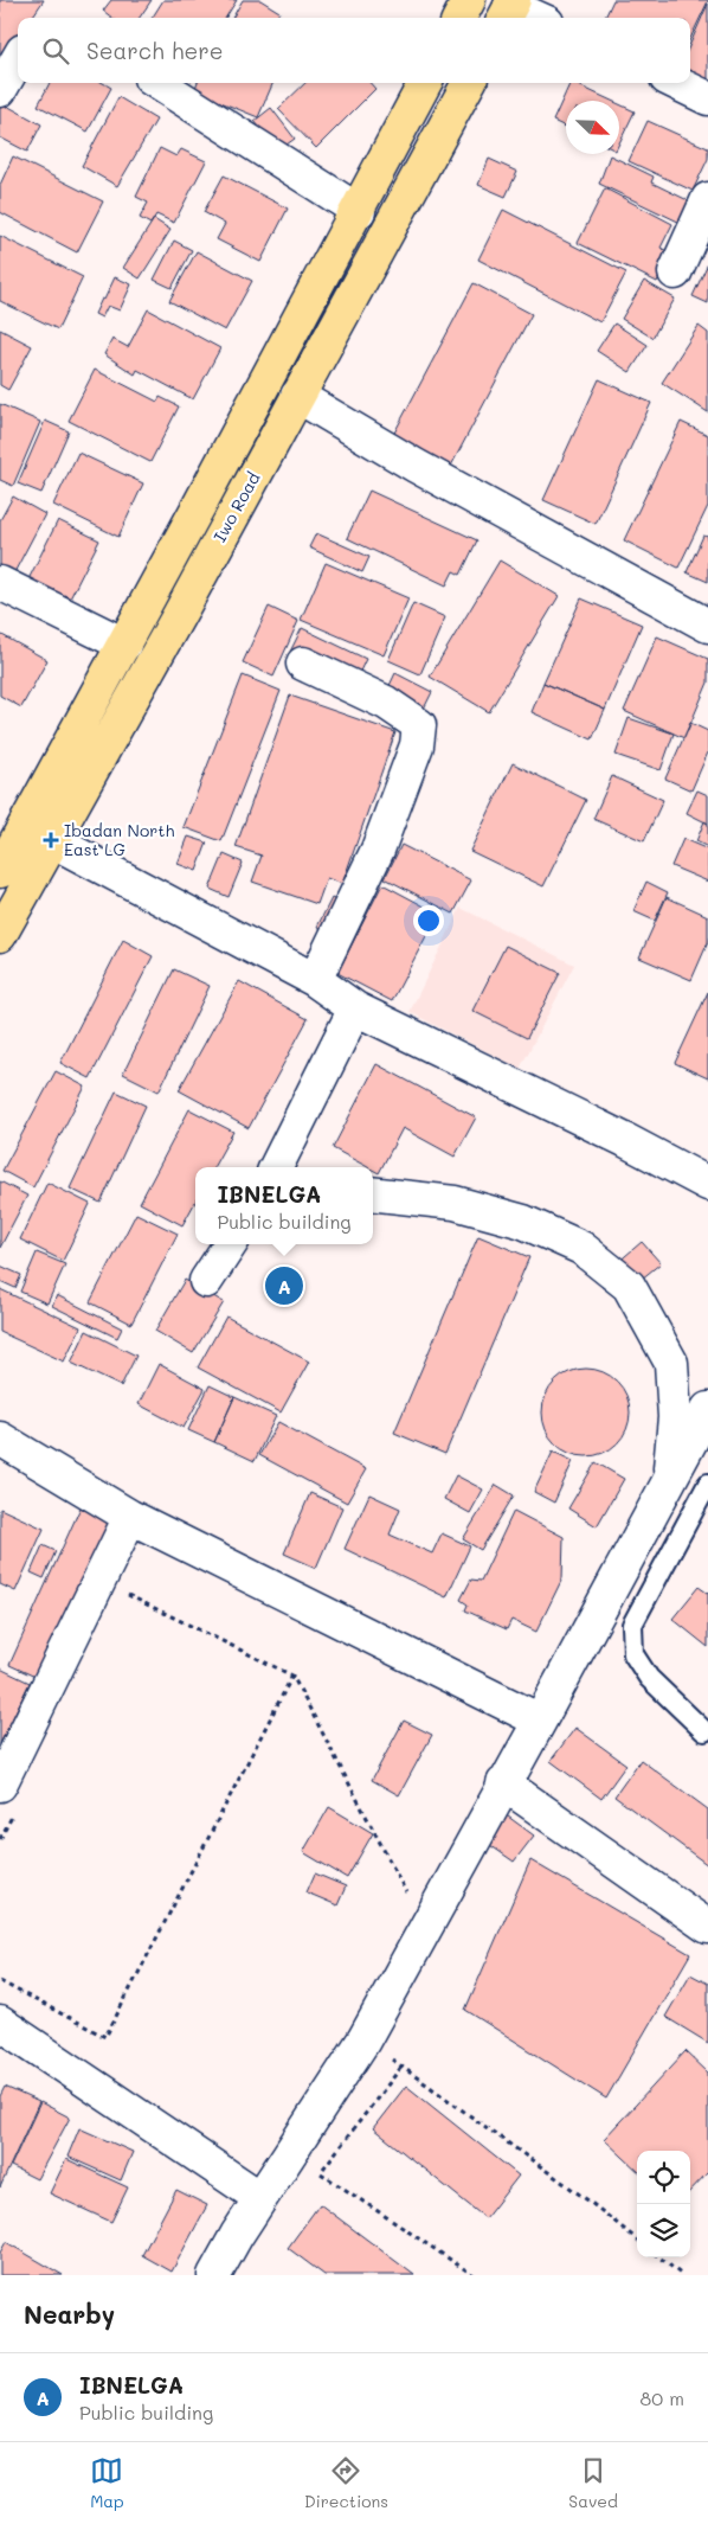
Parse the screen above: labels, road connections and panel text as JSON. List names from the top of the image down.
{
  "streets": {
    "highway": ["Iwo Road"]
  },
  "places": {
    "health": ["Ibadan North East LG"]
  },
  "north": "bottom right",
  "page": {
    "search": "Search here",
    "popup": ["IBNELGA", "Public building"],
    "pins": "A",
    "heading": "Nearby",
    "list": [
      {
        "mark": "A",
        "name": "IBNELGA",
        "note": "Public building",
        "value": "80 m"
      }
    ],
    "nav": ["Map", "Directions", "Saved"]
  }
}
